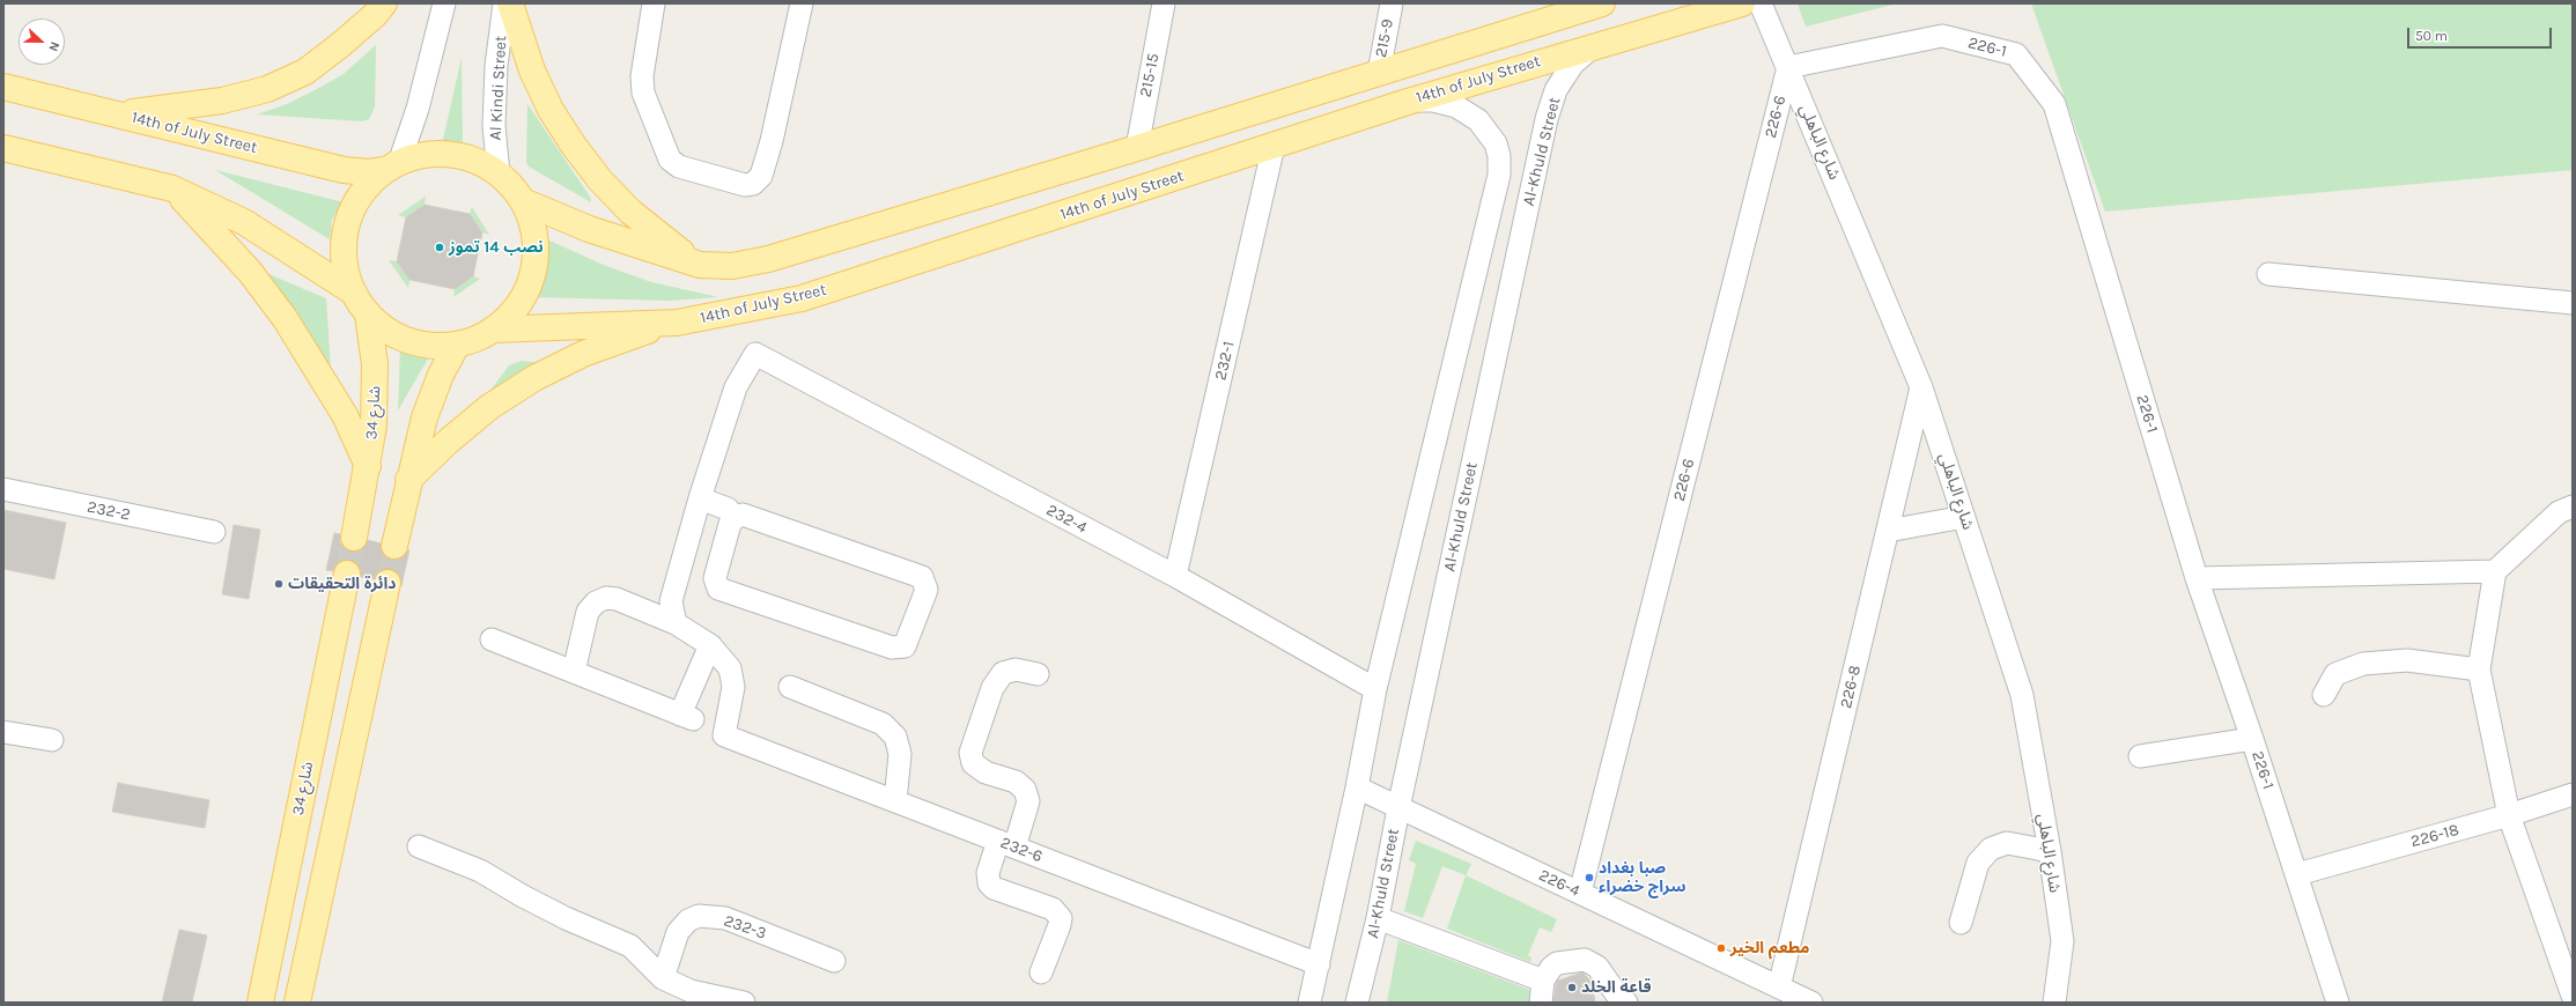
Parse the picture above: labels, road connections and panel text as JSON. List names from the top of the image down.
{
  "streets": {
    "main road": ["14th of July Street", "شارع 34"],
    "street": [
      "215-9",
      "226-1",
      "215-15",
      "Al Kindi Street",
      "226-6",
      "شارع الباهلي",
      "Al-Khuld Street",
      "232-1",
      "232-2",
      "232-4",
      "226-8",
      "226-18",
      "232-6",
      "226-4",
      "232-3"
    ]
  },
  "crossings": [
    ["226-1", "226-6"],
    ["226-1", "شارع الباهلي"],
    ["226-1", "226-18"],
    ["14th of July Street", "Al-Khuld Street"],
    ["14th of July Street", "232-1"],
    ["226-6", "شارع الباهلي"],
    ["226-6", "226-4"],
    ["شارع الباهلي", "226-8"],
    ["Al-Khuld Street", "226-4"],
    ["232-1", "232-4"],
    ["226-8", "226-4"]
  ],
  "places": [
    "نصب 14 تموز",
    "دائرة التحقيقات",
    "صبا بغداد سراج خضراء",
    "مطعم الخير",
    "قاعة الخلد"
  ],
  "scale_bar": "50 m",
  "north": "right"
}
